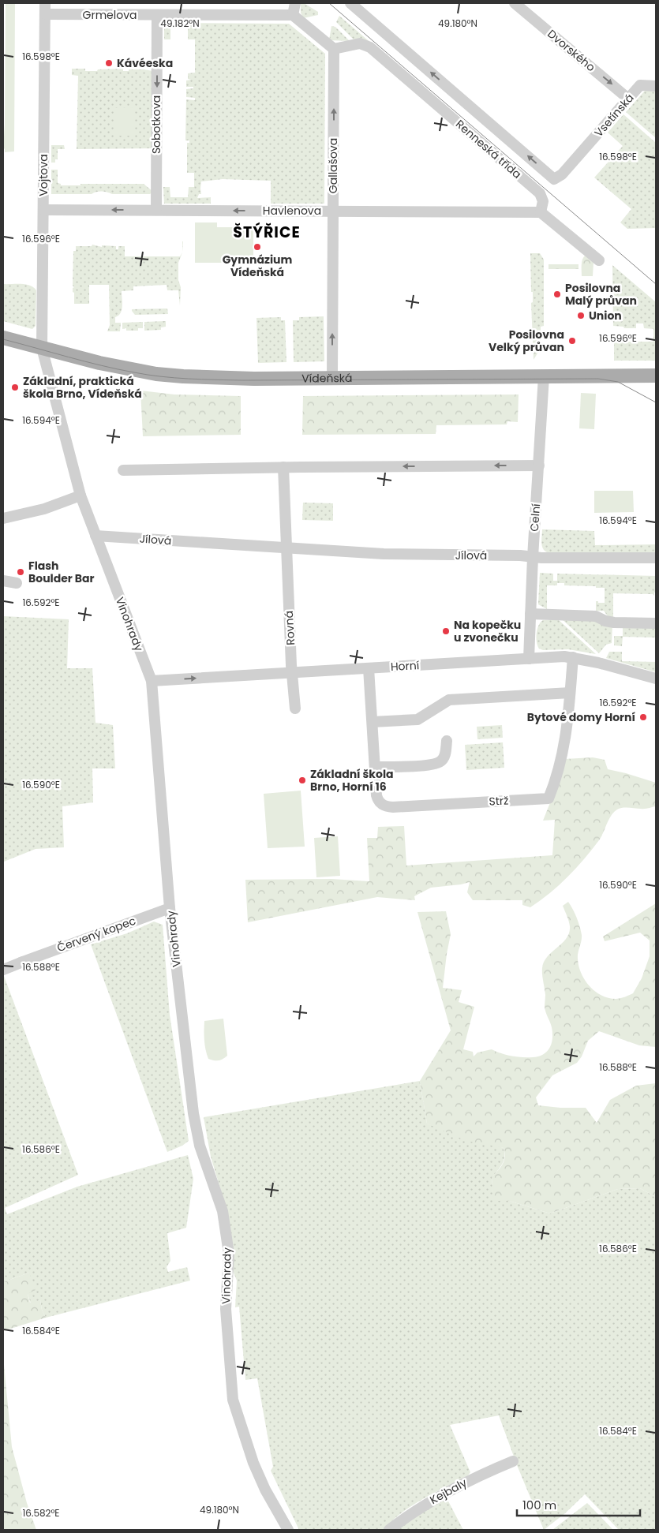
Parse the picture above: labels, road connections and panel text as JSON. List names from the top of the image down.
{
  "streets": {
    "main road": ["Vídeňská"],
    "street": [
      "Grmelova",
      "Dvorského",
      "Vsetínská",
      "Sobotkova",
      "Renneská třída",
      "Gallašova",
      "Vojtova",
      "Havlenova",
      "Celní",
      "Jílová",
      "Vinohrady",
      "Rovná",
      "Horní",
      "Strž",
      "Červený kopec",
      "Kejbaly"
    ]
  },
  "crossings": [
    ["Grmelova", "Sobotkova"],
    ["Grmelova", "Vojtova"],
    ["Dvorského", "Vsetínská"],
    ["Vsetínská", "Renneská třída"],
    ["Sobotkova", "Havlenova"],
    ["Renneská třída", "Gallašova"],
    ["Renneská třída", "Havlenova"],
    ["Gallašova", "Havlenova"],
    ["Gallašova", "Vídeňská"],
    ["Vojtova", "Havlenova"],
    ["Vojtova", "Vídeňská"],
    ["Vojtova", "Vinohrady"],
    ["Vídeňská", "Celní"],
    ["Vídeňská", "Vinohrady"],
    ["Celní", "Jílová"],
    ["Celní", "Horní"],
    ["Jílová", "Vinohrady"],
    ["Jílová", "Rovná"],
    ["Vinohrady", "Horní"],
    ["Vinohrady", "Červený kopec"],
    ["Rovná", "Horní"],
    ["Horní", "Strž"]
  ],
  "one_way": [
    "Dvorského",
    "Sobotkova",
    "Gallašova",
    "Havlenova"
  ],
  "districts": ["ŠTÝŘICE"],
  "places": [
    "Kávéeska",
    "Gymnázium Vídeňská",
    "Posilovna Malý průvan",
    "Union",
    "Posilovna Velký průvan",
    "Základní, praktická škola Brno, Vídeňská",
    "Flash Boulder Bar",
    "Na kopečku u zvonečku",
    "Bytové domy Horní",
    "Základní škola Brno, Horní 16"
  ],
  "scale_bar": "100 m",
  "coordinates": [
    "49.182°N",
    "49.180°N",
    "16.598°E",
    "16.596°E",
    "16.594°E",
    "16.592°E",
    "16.590°E",
    "16.588°E",
    "16.586°E",
    "16.584°E",
    "16.582°E"
  ]
}
